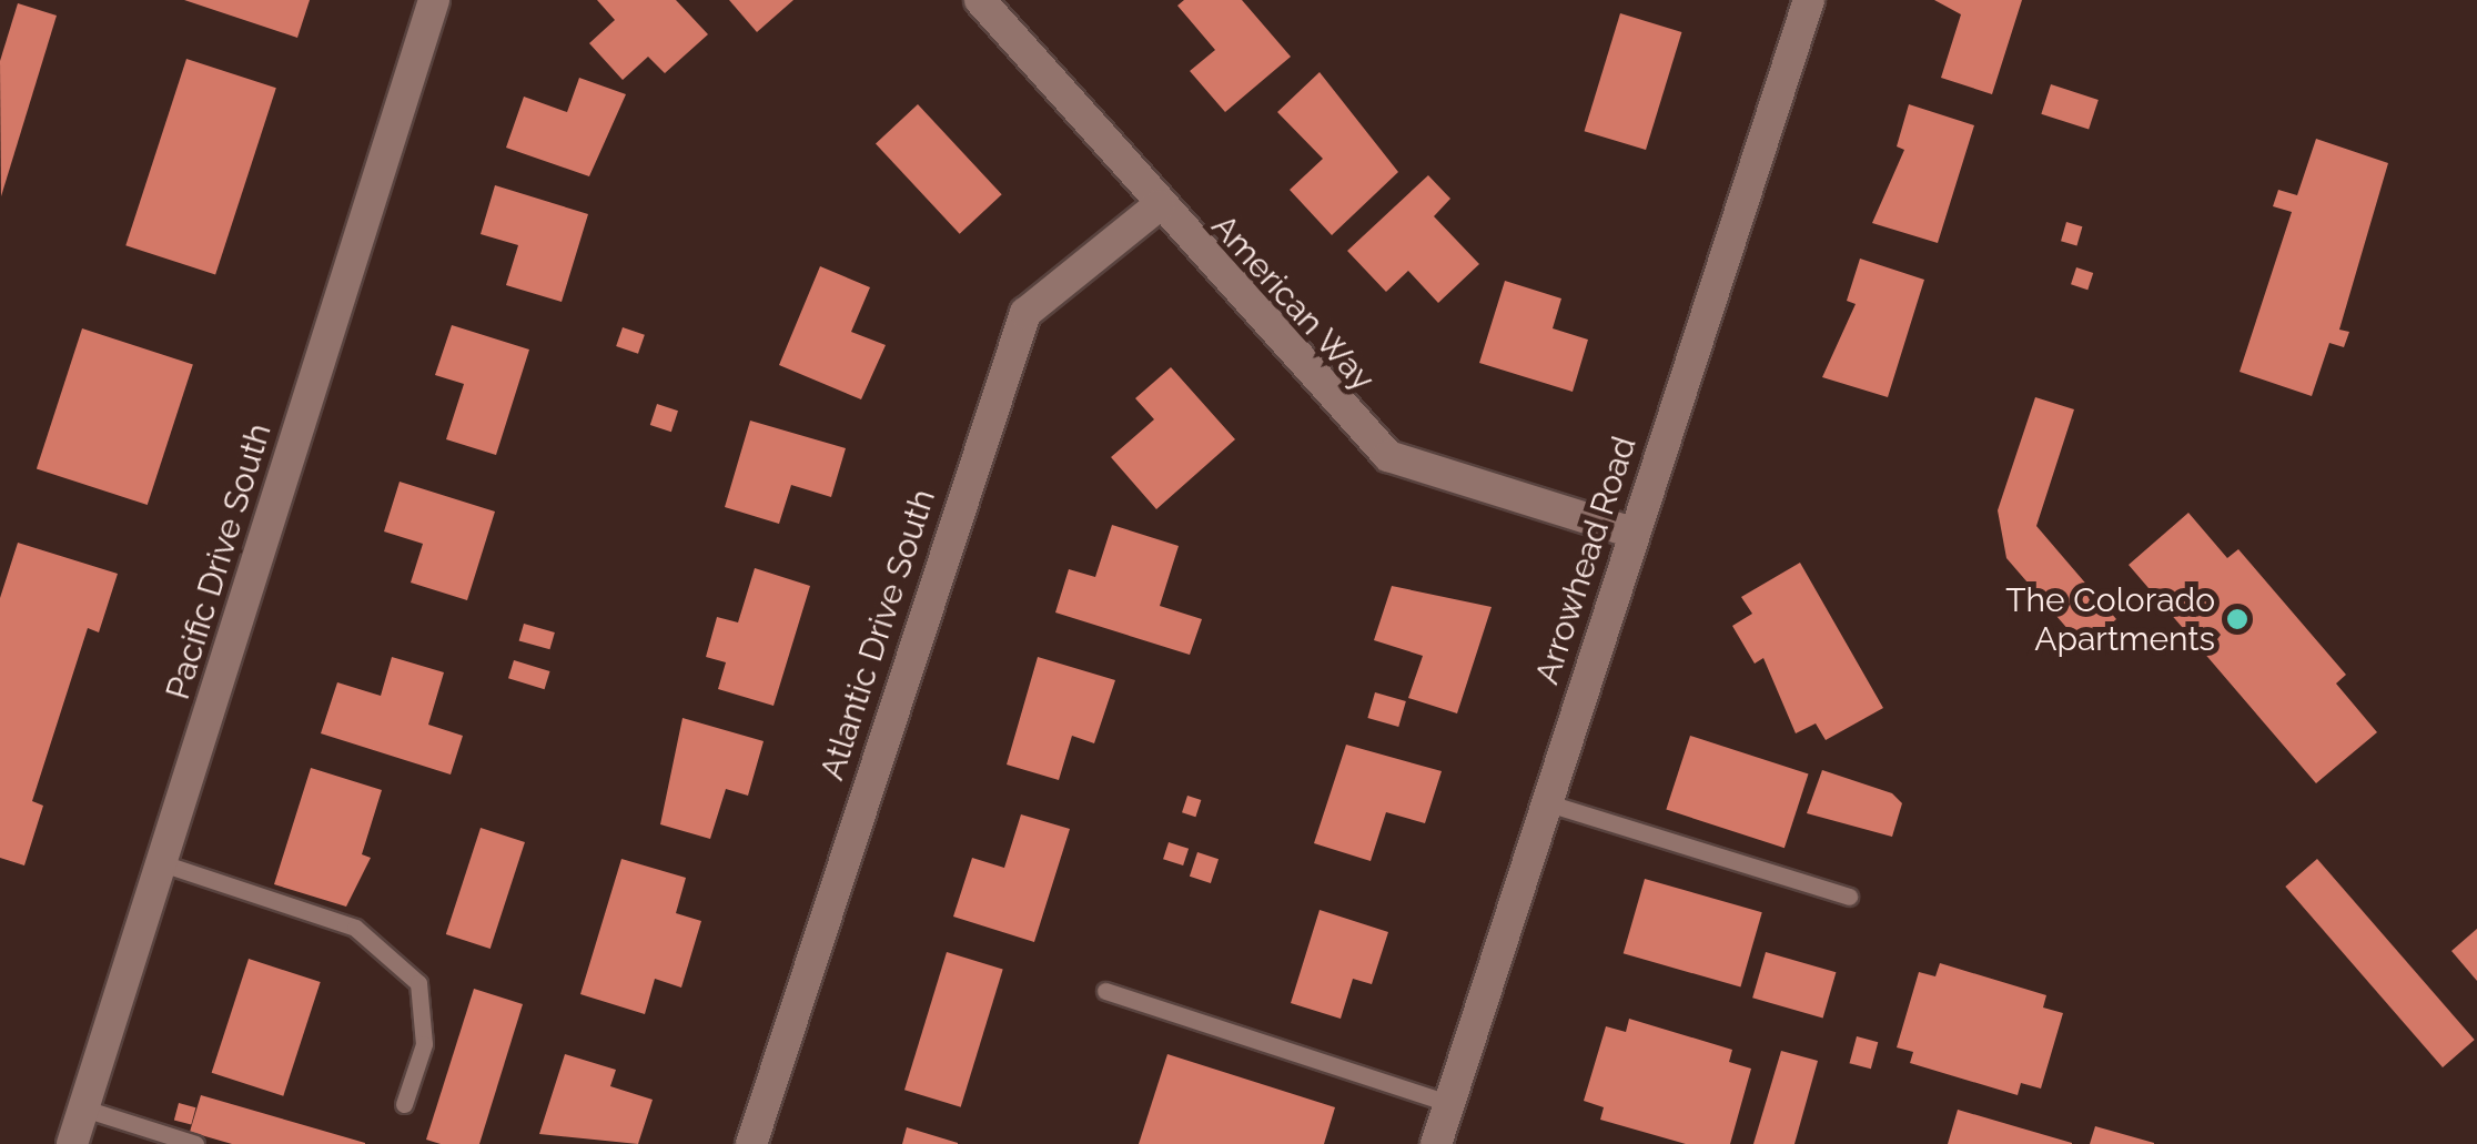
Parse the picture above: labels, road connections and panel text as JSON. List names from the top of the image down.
{
  "streets": {
    "street": [
      "American Way",
      "Arrowhead Road",
      "Pacific Drive South",
      "Atlantic Drive South"
    ]
  },
  "crossings": [
    ["American Way", "Arrowhead Road"],
    ["American Way", "Atlantic Drive South"]
  ],
  "places": ["The Colorado Apartments"]
}
